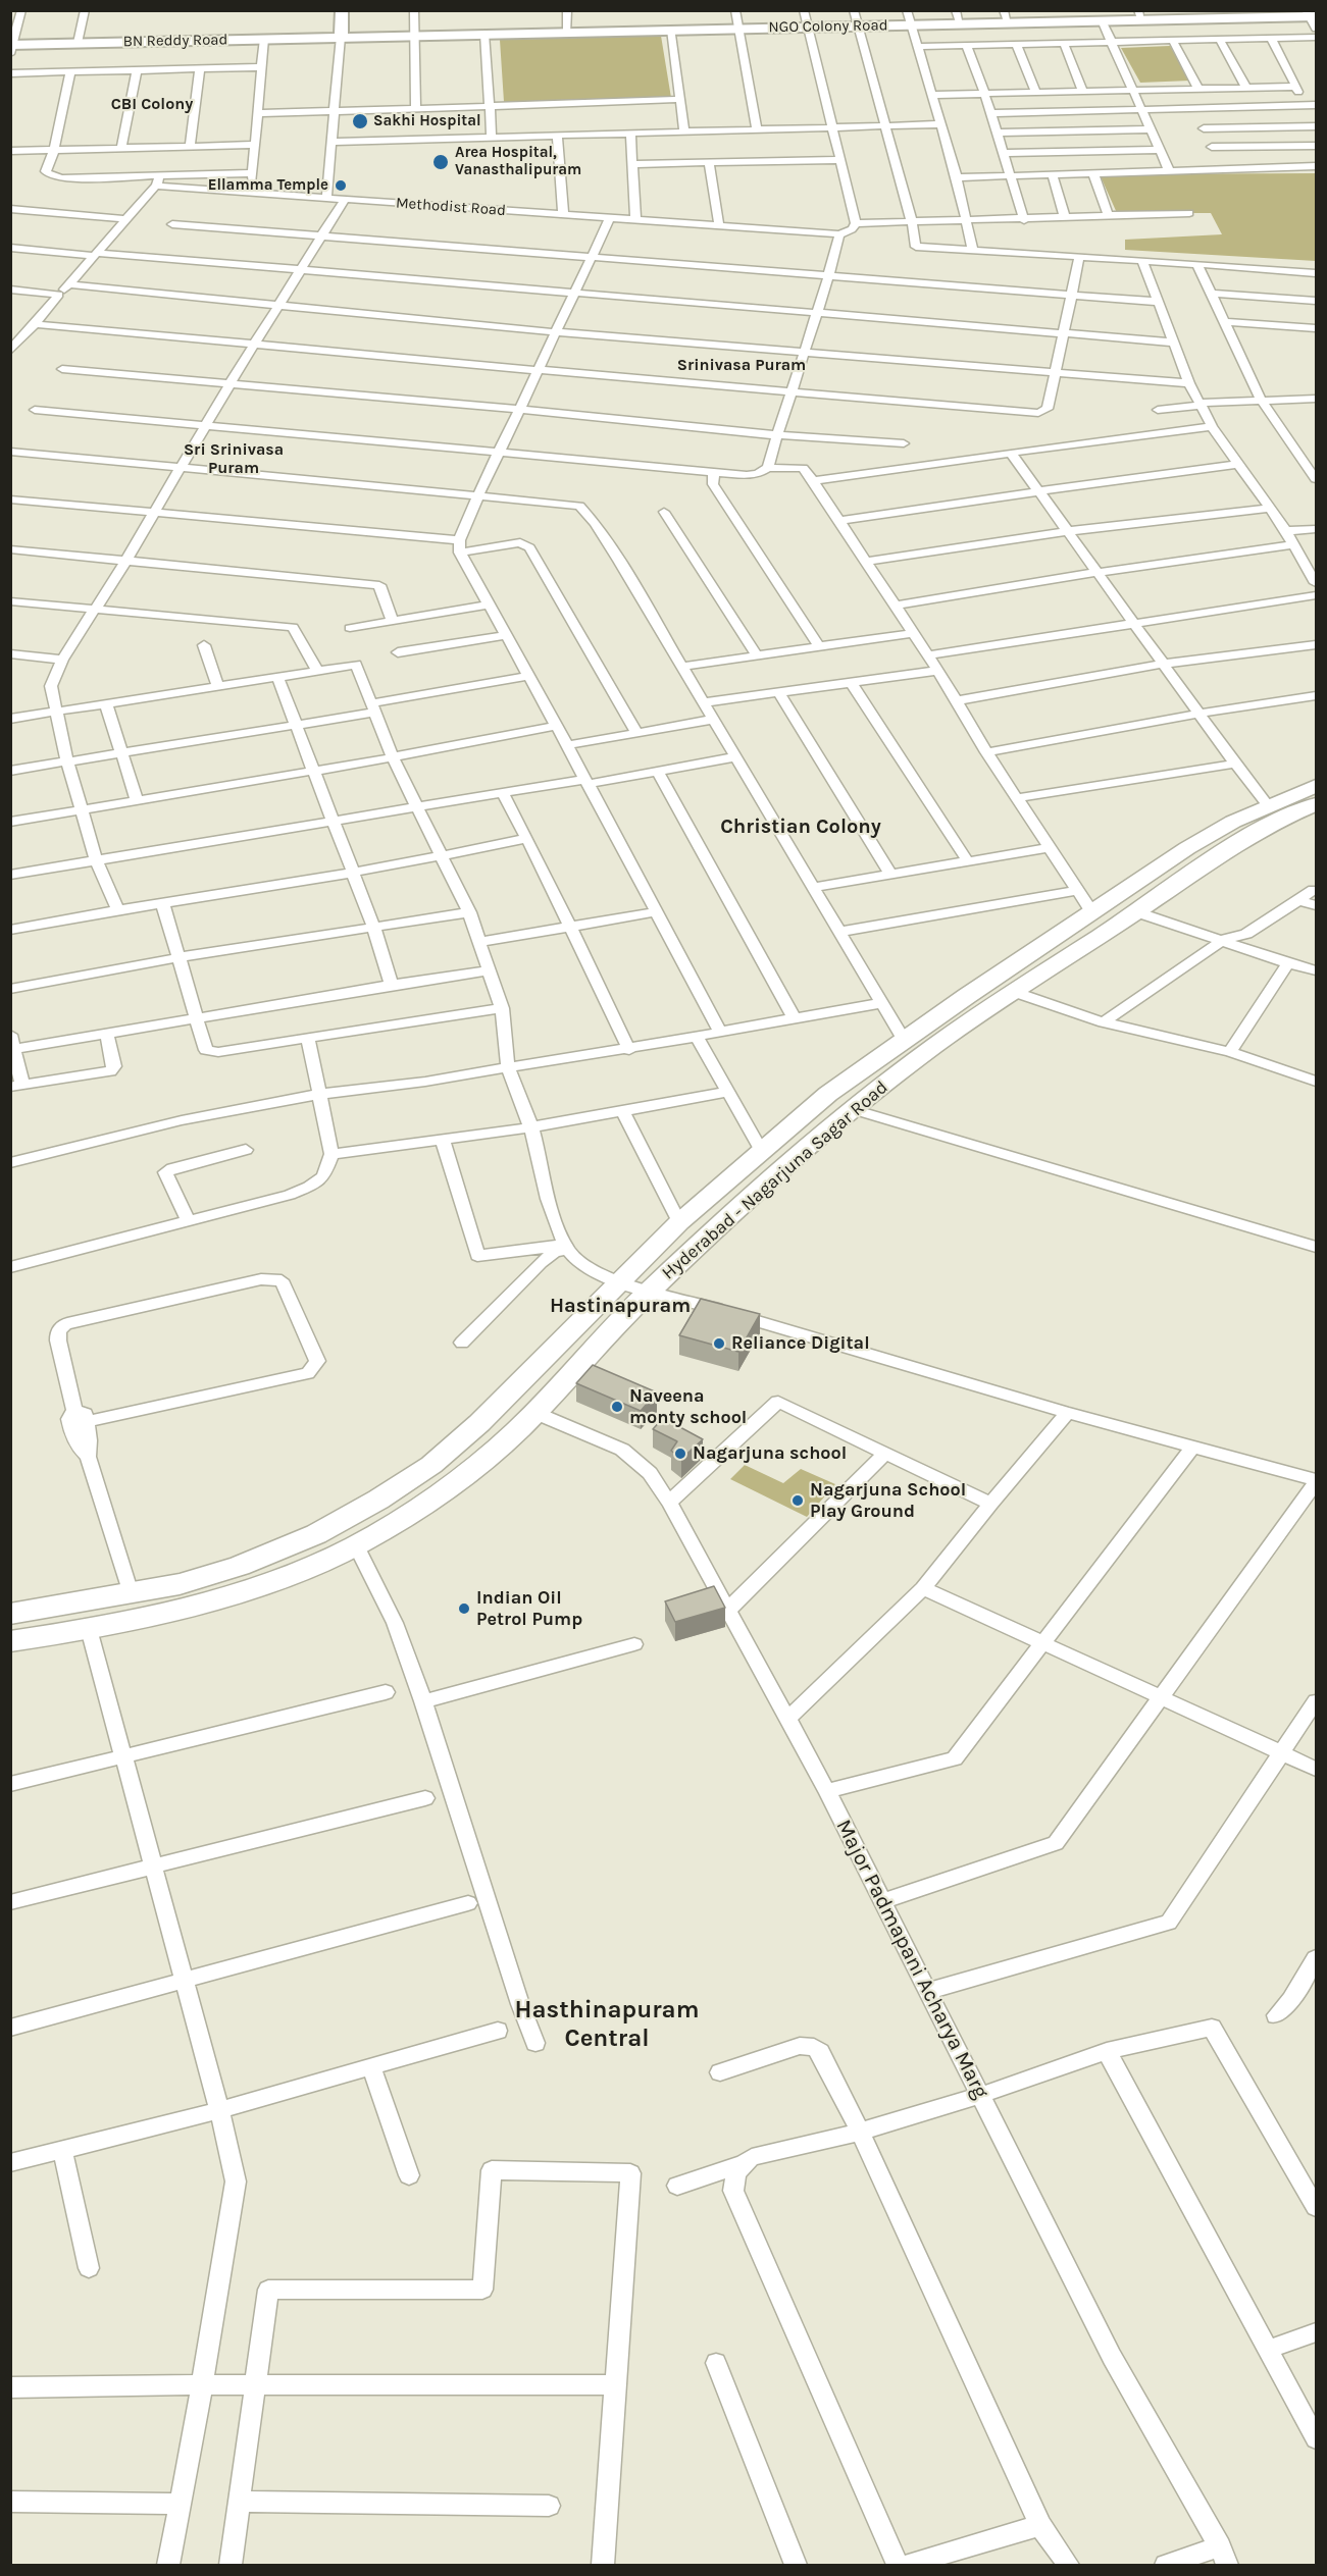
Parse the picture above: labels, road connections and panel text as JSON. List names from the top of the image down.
{
  "streets": {
    "main road": ["Hyderabad - Nagarjuna Sagar Road"],
    "street": [
      "NGO Colony Road",
      "BN Reddy Road",
      "Methodist Road",
      "Major Padmapani Acharya Marg"
    ]
  },
  "crossings": [
    ["NGO Colony Road", "BN Reddy Road"],
    ["Hyderabad - Nagarjuna Sagar Road", "Major Padmapani Acharya Marg"]
  ],
  "districts": [
    "CBI Colony",
    "Srinivasa Puram",
    "Sri Srinivasa Puram",
    "Christian Colony",
    "Hastinapuram",
    "Hasthinapuram Central"
  ],
  "places": [
    "Sakhi Hospital",
    "Area Hospital, Vanasthalipuram",
    "Ellamma Temple",
    "Reliance Digital",
    "Naveena monty school",
    "Nagarjuna school",
    "Nagarjuna School Play Ground",
    "Indian Oil Petrol Pump"
  ]
}
